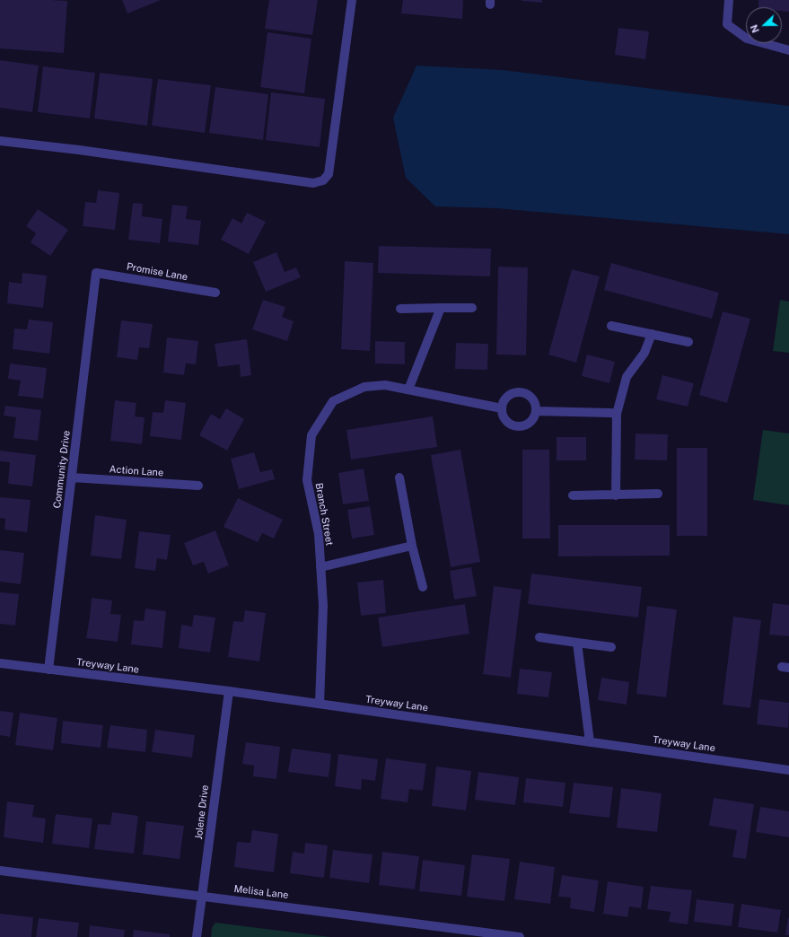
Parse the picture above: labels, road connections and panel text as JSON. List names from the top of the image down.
{
  "streets": {
    "street": [
      "Promise Lane",
      "Community Drive",
      "Action Lane",
      "Branch Street",
      "Treyway Lane",
      "Jolene Drive",
      "Melisa Lane"
    ]
  },
  "crossings": [
    ["Promise Lane", "Community Drive"],
    ["Community Drive", "Action Lane"],
    ["Community Drive", "Treyway Lane"],
    ["Branch Street", "Treyway Lane"],
    ["Treyway Lane", "Jolene Drive"],
    ["Jolene Drive", "Melisa Lane"]
  ],
  "north": "left"
}
